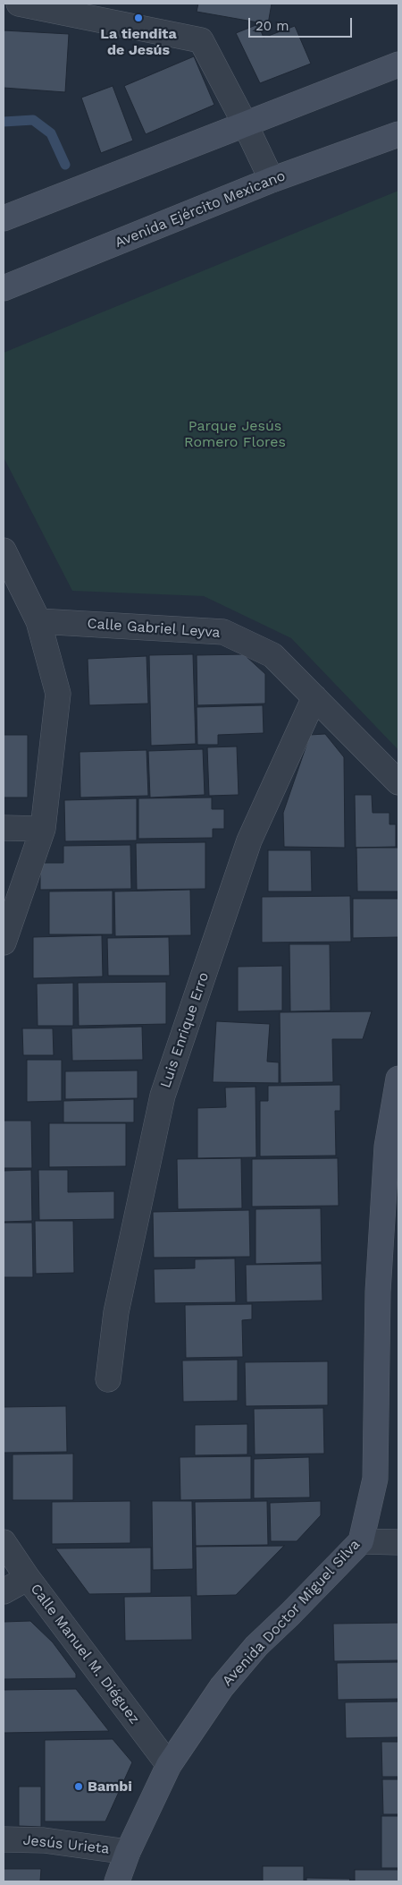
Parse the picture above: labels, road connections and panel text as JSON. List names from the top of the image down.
{
  "streets": {
    "street": [
      "Avenida Ejército Mexicano",
      "Calle Gabriel Leyva",
      "Luis Enrique Erro",
      "Avenida Doctor Miguel Silva",
      "Calle Manuel M. Diéguez",
      "Jesús Urieta"
    ]
  },
  "crossings": [
    ["Calle Gabriel Leyva", "Luis Enrique Erro"],
    ["Avenida Doctor Miguel Silva", "Calle Manuel M. Diéguez"],
    ["Avenida Doctor Miguel Silva", "Jesús Urieta"]
  ],
  "parks": ["Parque Jesús Romero Flores"],
  "places": ["La tiendita de Jesús", "Bambi"],
  "scale_bar": "20 m"
}
